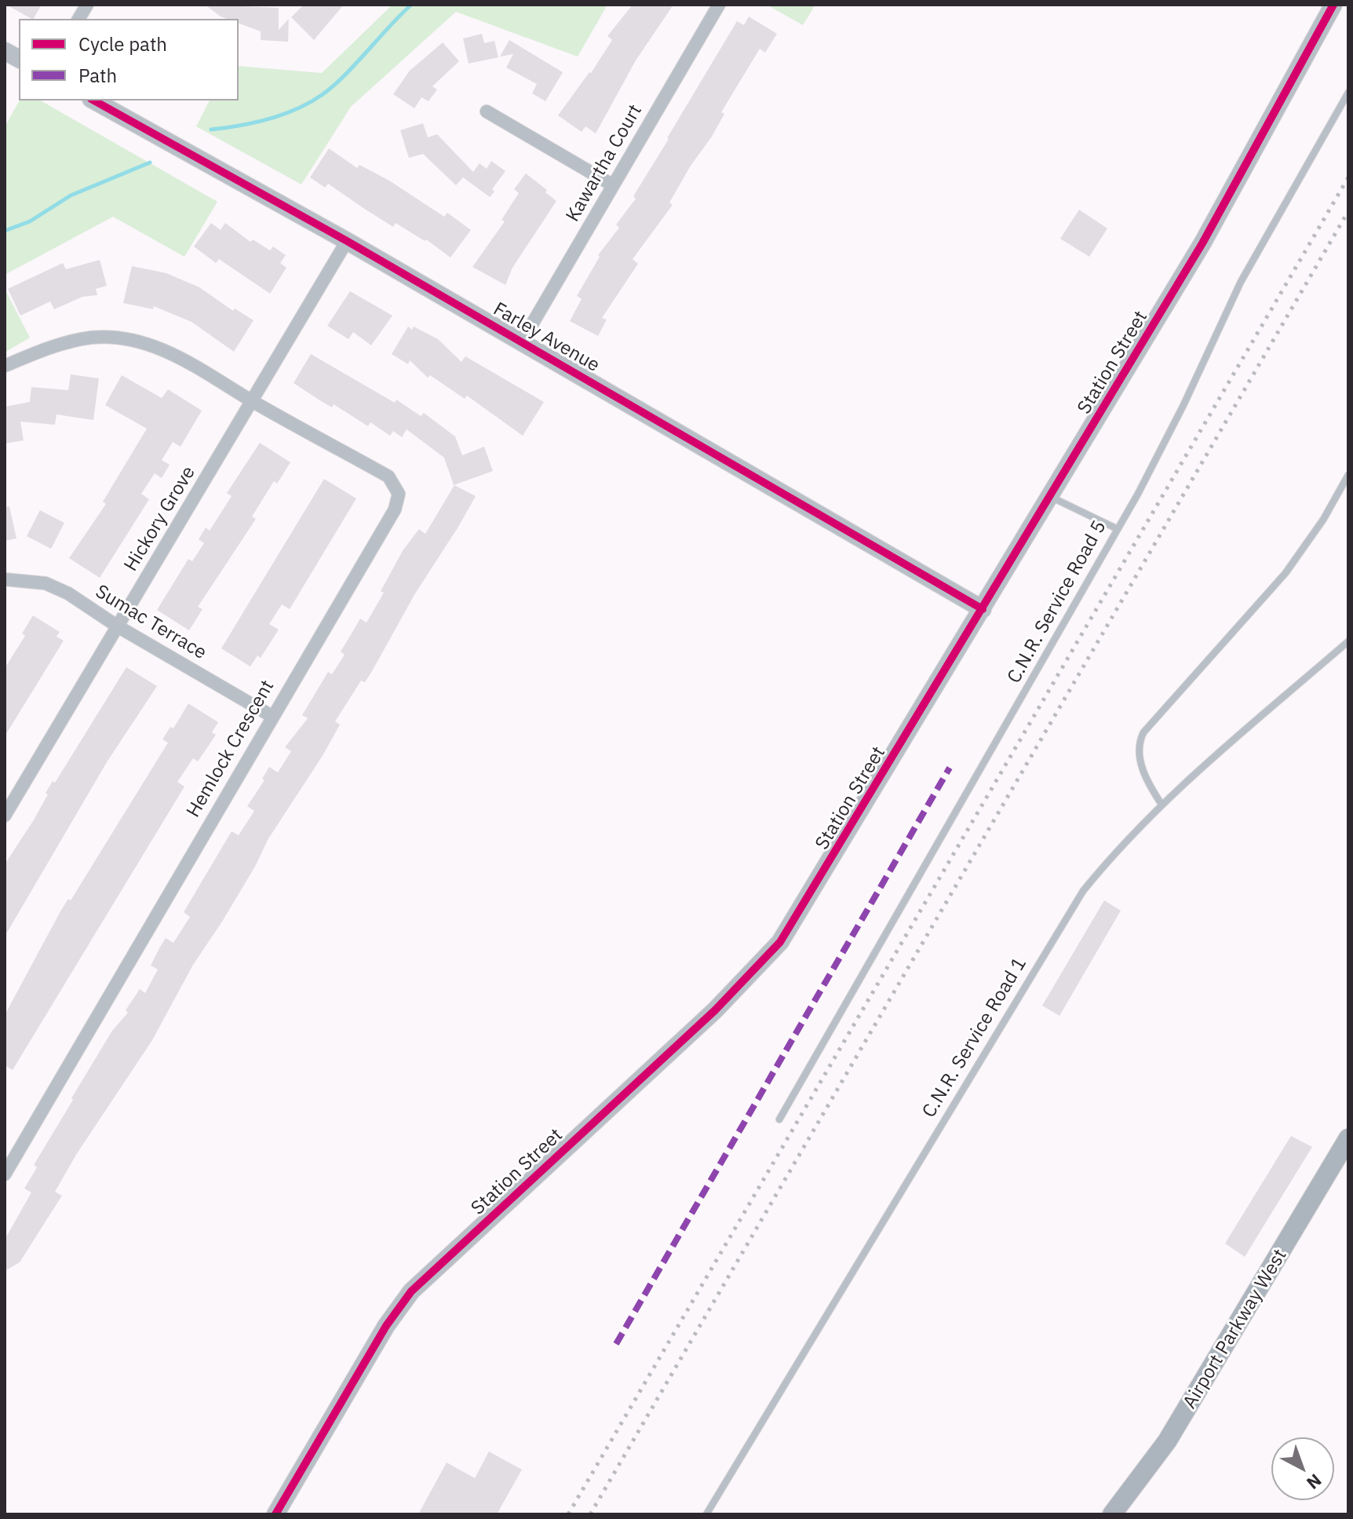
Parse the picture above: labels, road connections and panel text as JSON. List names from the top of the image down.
{
  "streets": {
    "main road": ["Airport Parkway West"],
    "street": [
      "Kawartha Court",
      "Farley Avenue",
      "Station Street",
      "Hickory Grove",
      "Sumac Terrace",
      "Hemlock Crescent"
    ],
    "lane": ["C.N.R. Service Road 5", "C.N.R. Service Road 1"]
  },
  "crossings": [
    ["Kawartha Court", "Farley Avenue"],
    ["Farley Avenue", "Station Street"],
    ["Farley Avenue", "Hickory Grove"],
    ["Hickory Grove", "Sumac Terrace"],
    ["Hickory Grove", "Hemlock Crescent"],
    ["Sumac Terrace", "Hemlock Crescent"]
  ],
  "legend": ["Cycle path", "Path"],
  "north": "bottom right"
}
